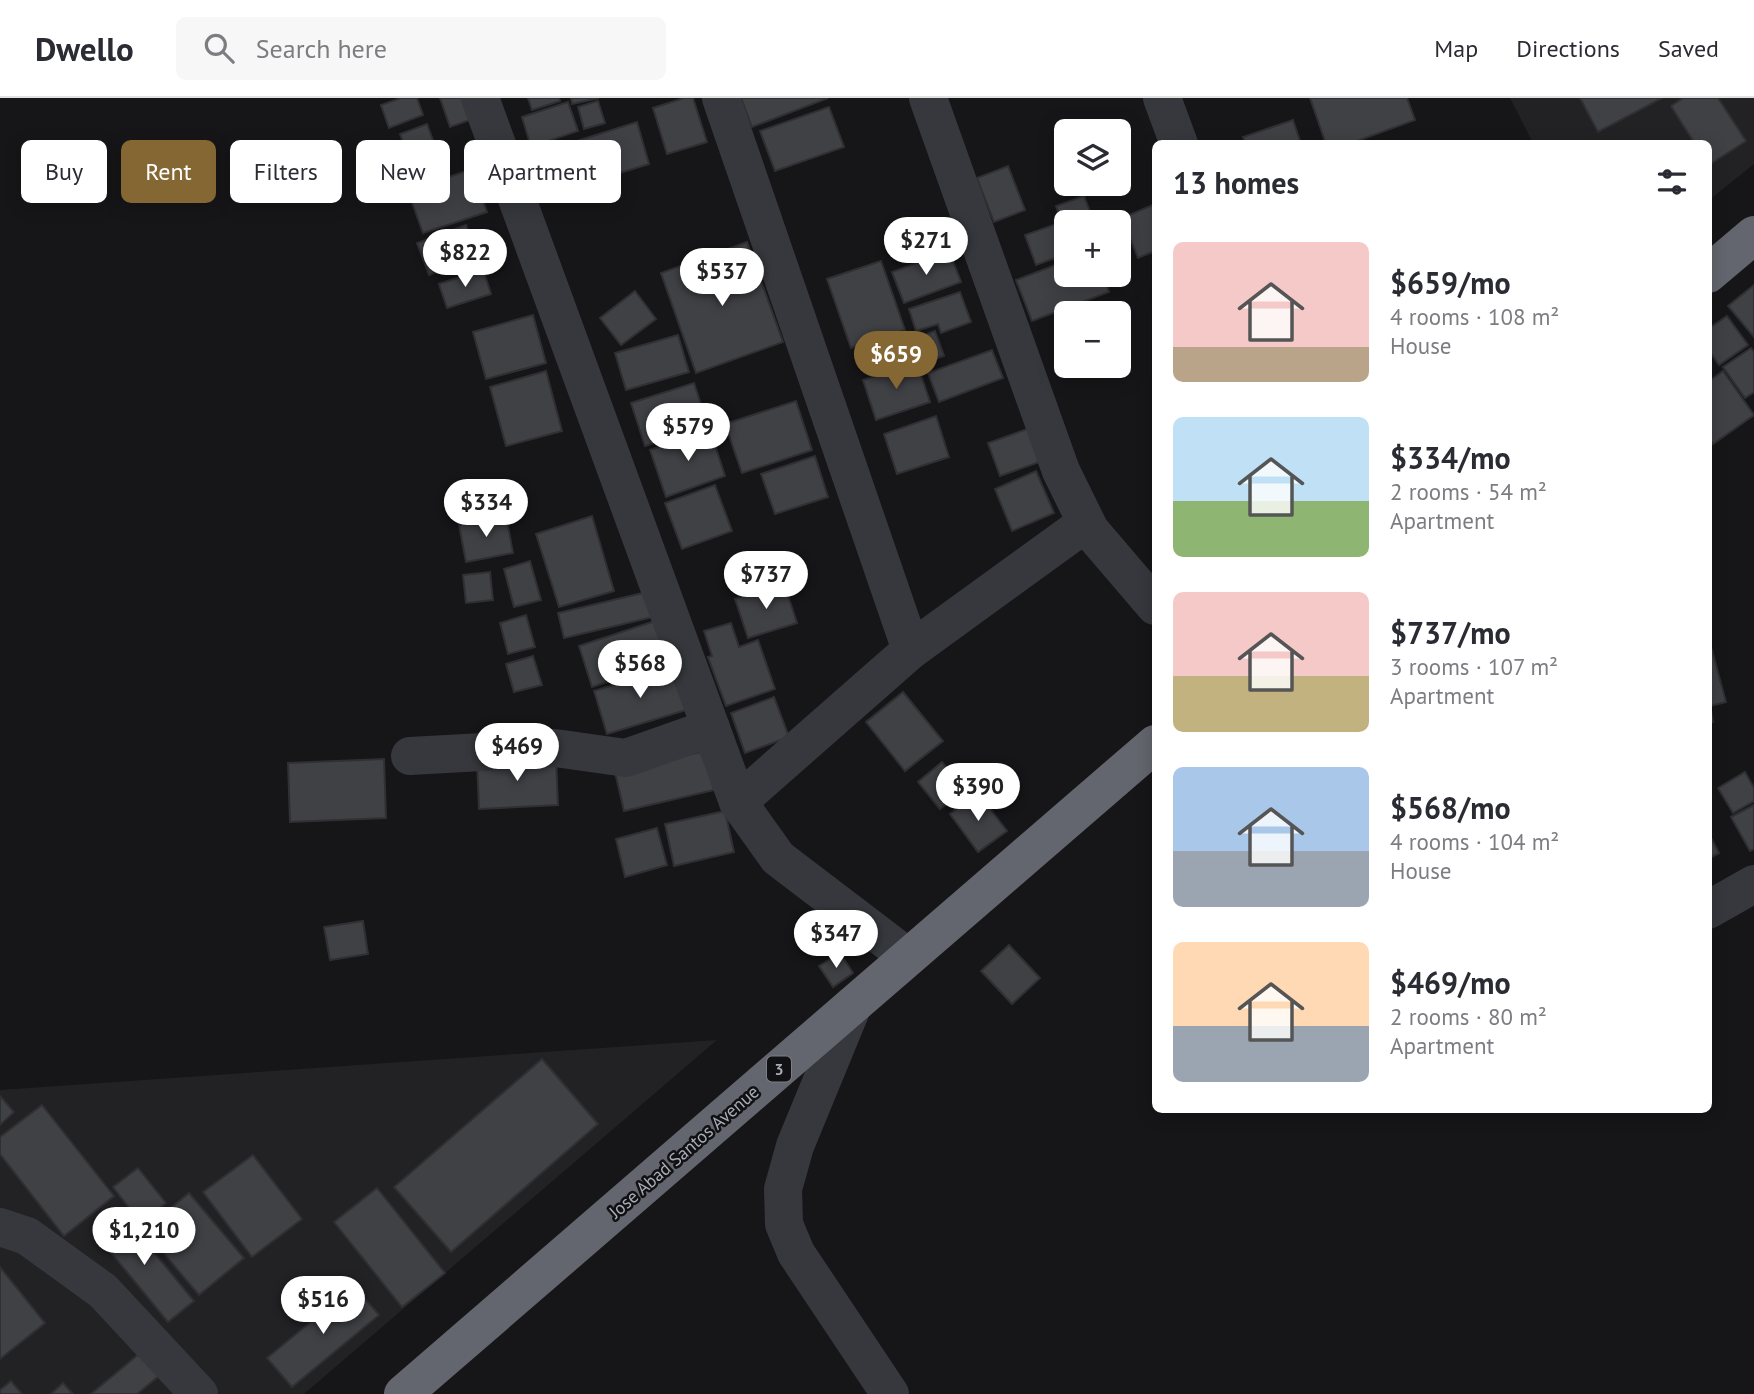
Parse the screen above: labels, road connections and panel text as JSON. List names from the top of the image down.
{
  "streets": {
    "highway": ["3", "Jose Abad Santos Avenue"]
  },
  "page": {
    "header": "Dwello",
    "search": "Search here",
    "nav": ["Map", "Directions", "Saved"],
    "map_buttons": ["+", "−"],
    "chip": [
      "Buy",
      "Rent",
      "Filters",
      "New",
      "Apartment"
    ],
    "heading": "13 homes",
    "price": [
      "$271",
      "$822",
      "$537",
      "$659",
      "$579",
      "$334",
      "$737",
      "$568",
      "$469",
      "$390",
      "$347",
      "$1,210",
      "$516"
    ],
    "list": [
      {
        "name": "$659/mo",
        "note": "4 rooms · 108 m² · House"
      },
      {
        "name": "$334/mo",
        "note": "2 rooms · 54 m² · Apartment"
      },
      {
        "name": "$737/mo",
        "note": "3 rooms · 107 m² · Apartment"
      },
      {
        "name": "$568/mo",
        "note": "4 rooms · 104 m² · House"
      },
      {
        "name": "$469/mo",
        "note": "2 rooms · 80 m² · Apartment"
      }
    ]
  }
}
